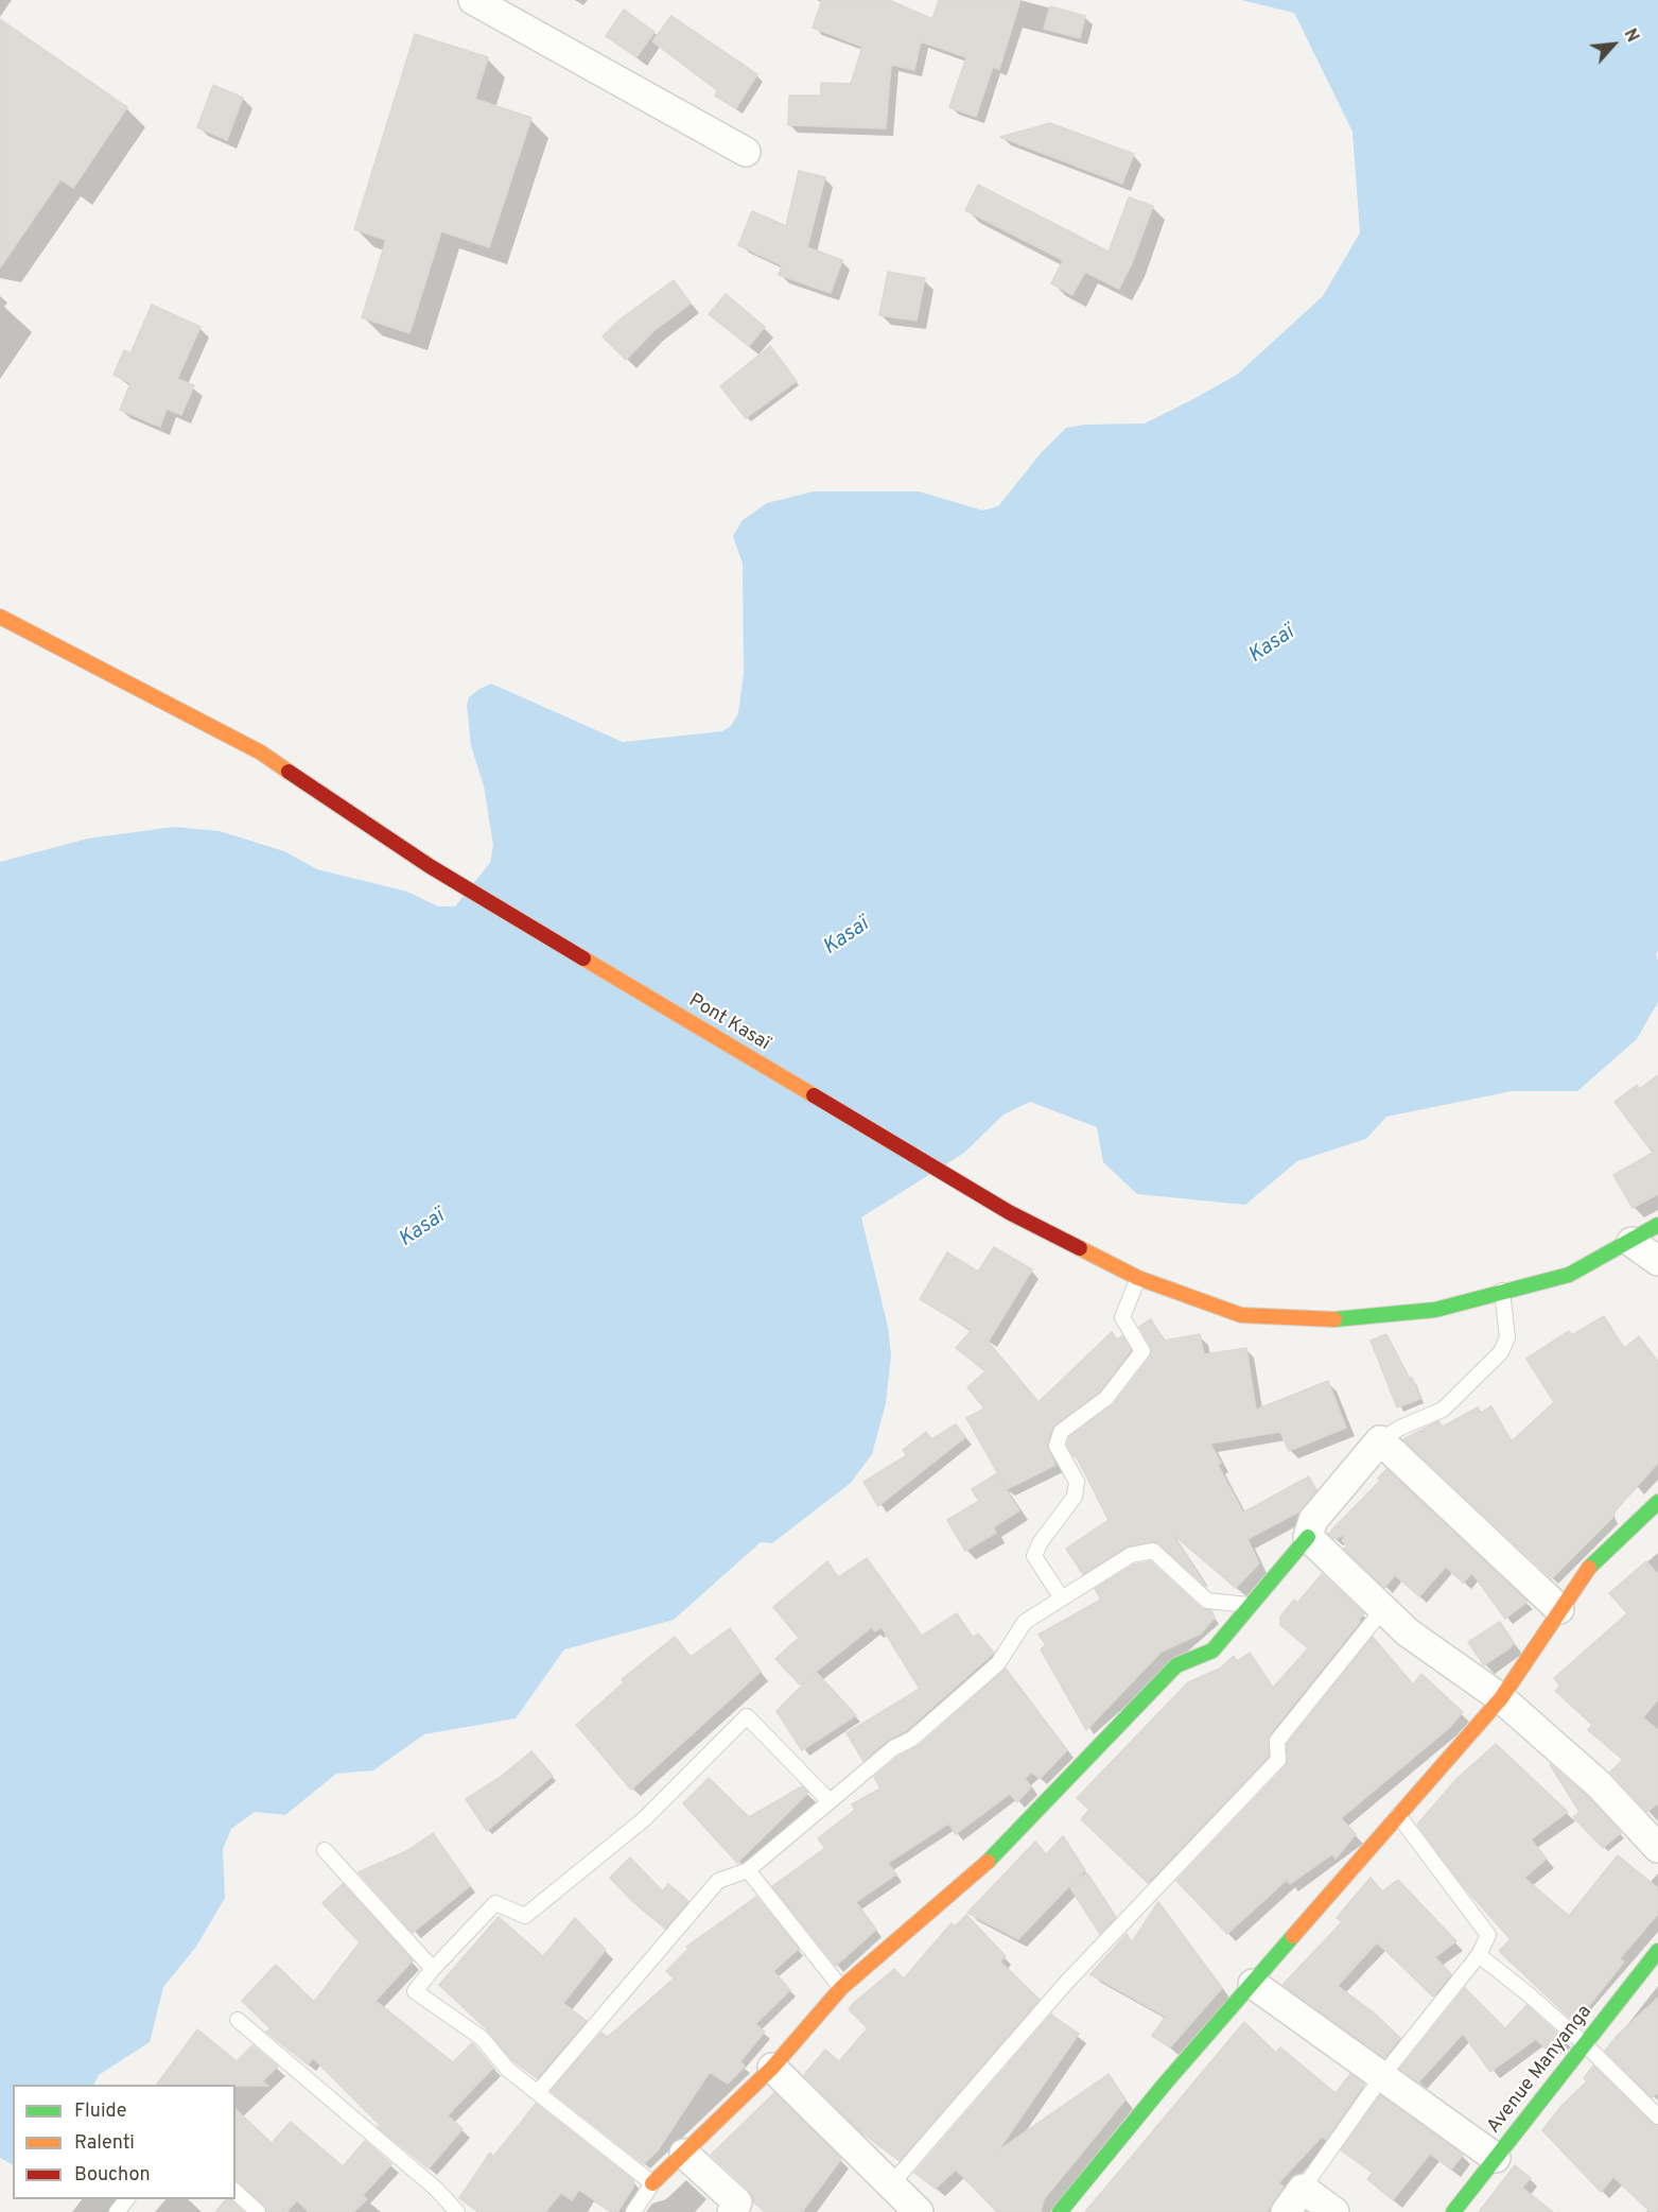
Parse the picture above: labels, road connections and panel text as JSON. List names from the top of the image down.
{
  "streets": {
    "street": ["Pont Kasaï", "Avenue Manyanga"]
  },
  "water": ["Kasaï"],
  "legend": ["Fluide", "Ralenti", "Bouchon"],
  "north": "top right"
}
